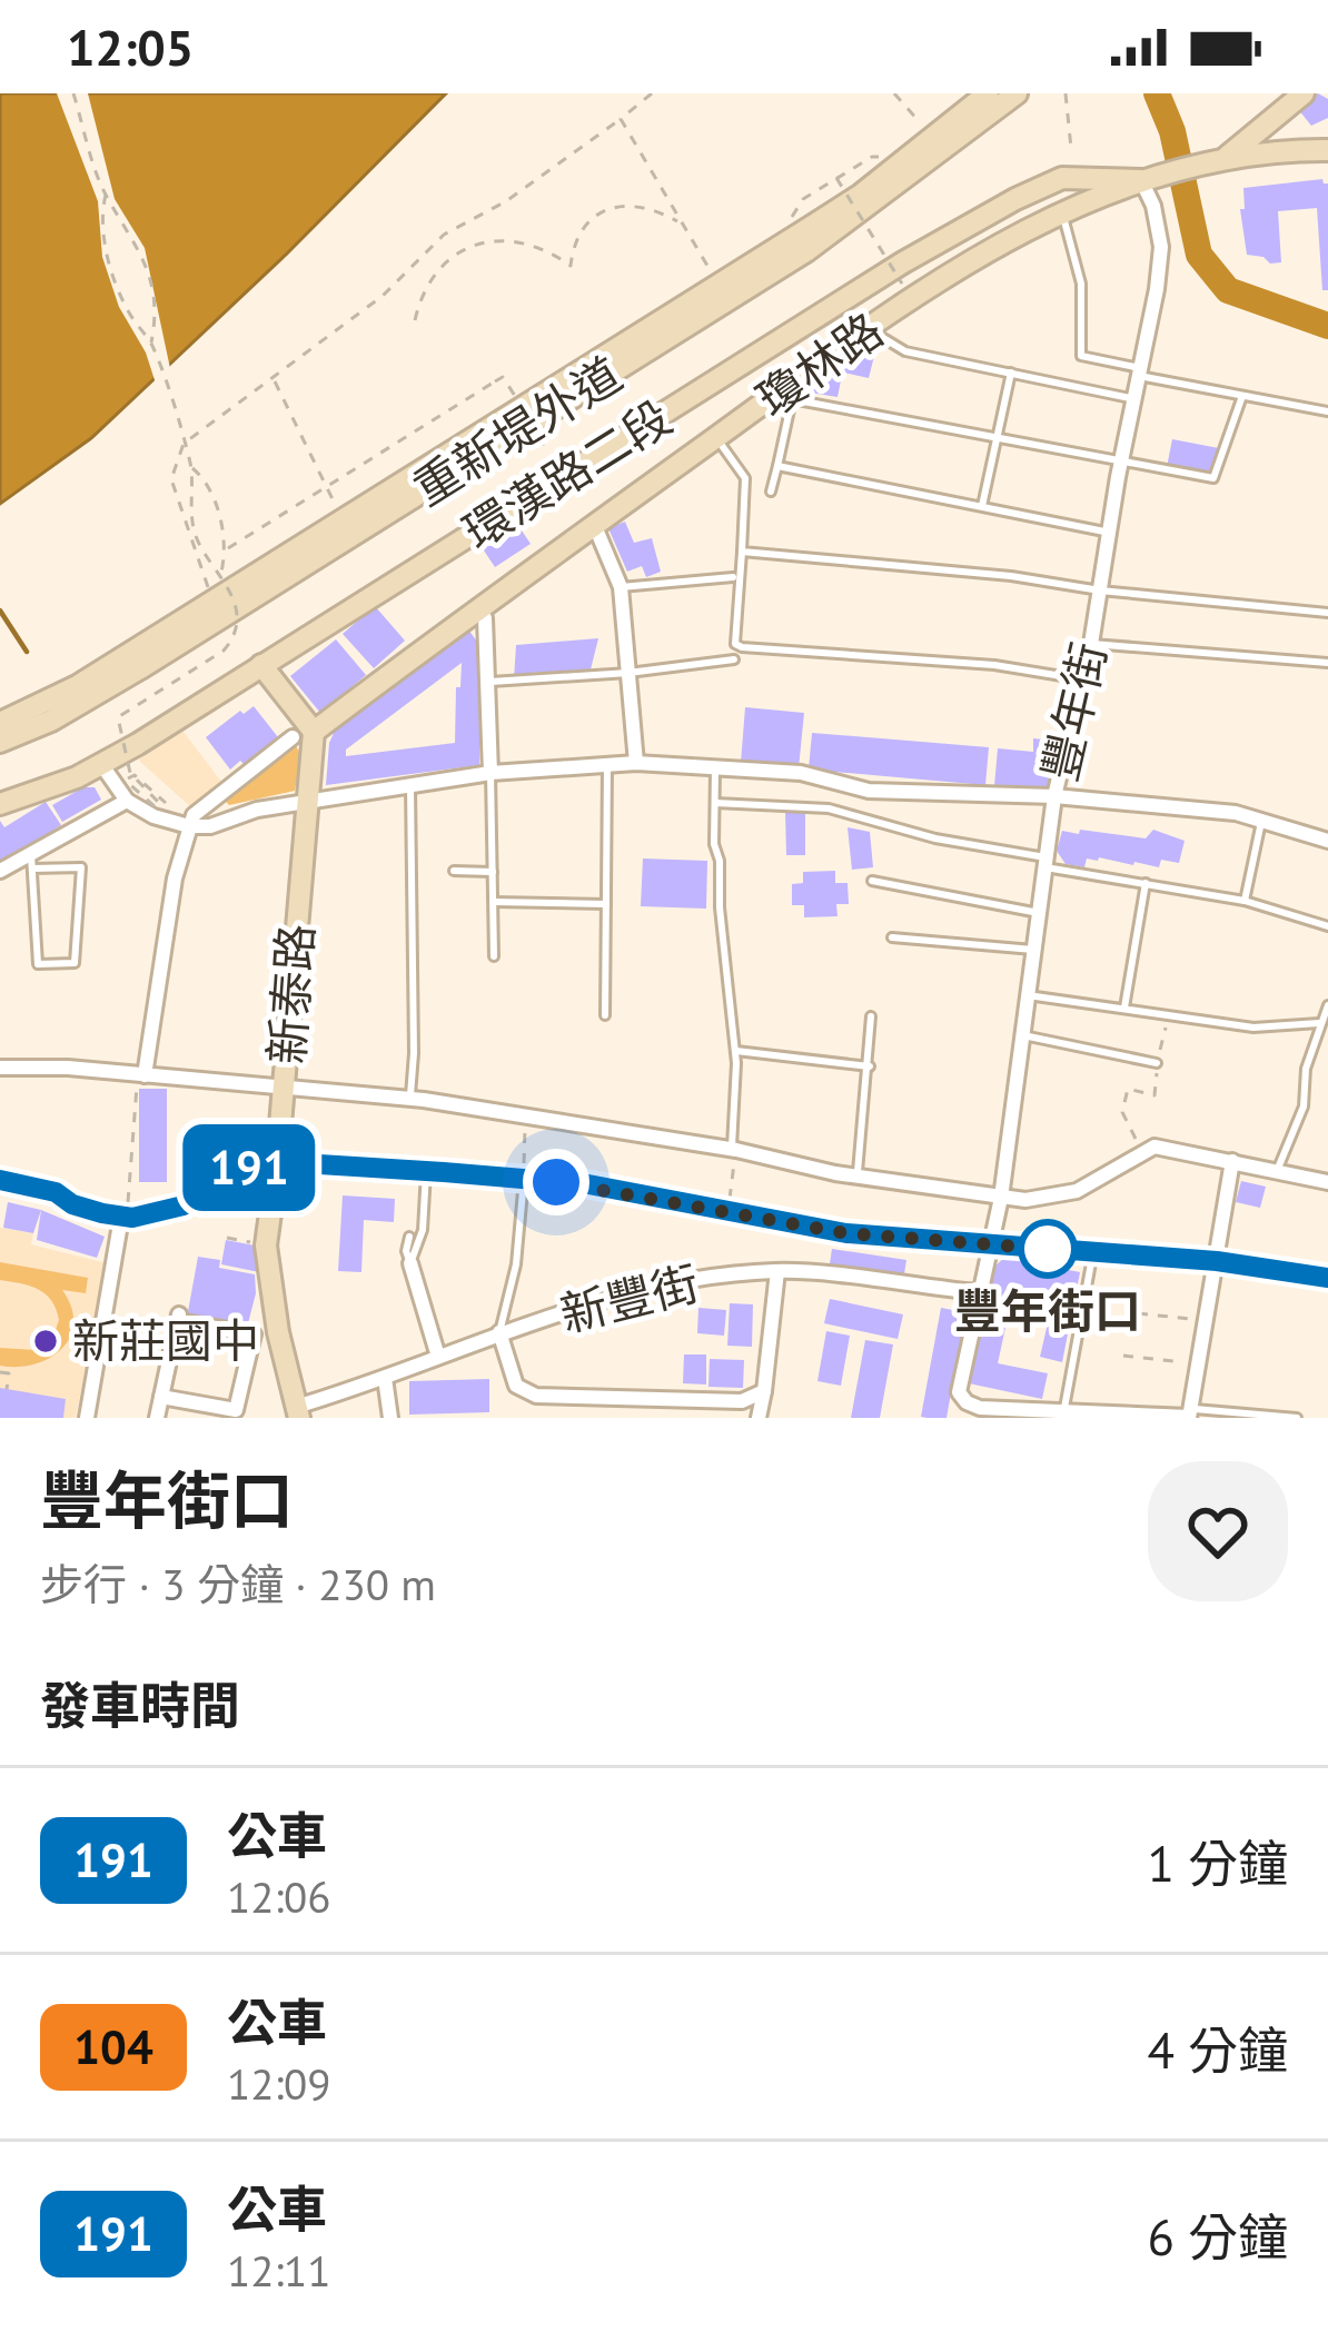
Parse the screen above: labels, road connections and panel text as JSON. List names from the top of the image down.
{
  "streets": {
    "street": [
      "瓊林路",
      "重新堤外道",
      "環漢路二段",
      "豐年街",
      "新泰路",
      "新豐街"
    ]
  },
  "crossings": [
    ["瓊林路", "環漢路二段"],
    ["瓊林路", "豐年街"],
    ["瓊林路", "新泰路"],
    ["環漢路二段", "豐年街"],
    ["豐年街", "新豐街"],
    ["新泰路", "新豐街"]
  ],
  "places": ["豐年街口", "新莊國中"],
  "lines": ["bus line 191"],
  "page": {
    "status": "12:05",
    "on_map": "191",
    "heading": [
      ["豐年街口", "步行 · 3 分鐘 · 230 m"],
      "發車時間"
    ],
    "list": [
      {
        "mark": "191",
        "name": "公車",
        "note": "12:06",
        "value": "1 分鐘"
      },
      {
        "mark": "104",
        "name": "公車",
        "note": "12:09",
        "value": "4 分鐘"
      },
      {
        "mark": "191",
        "name": "公車",
        "note": "12:11",
        "value": "6 分鐘"
      }
    ]
  }
}
